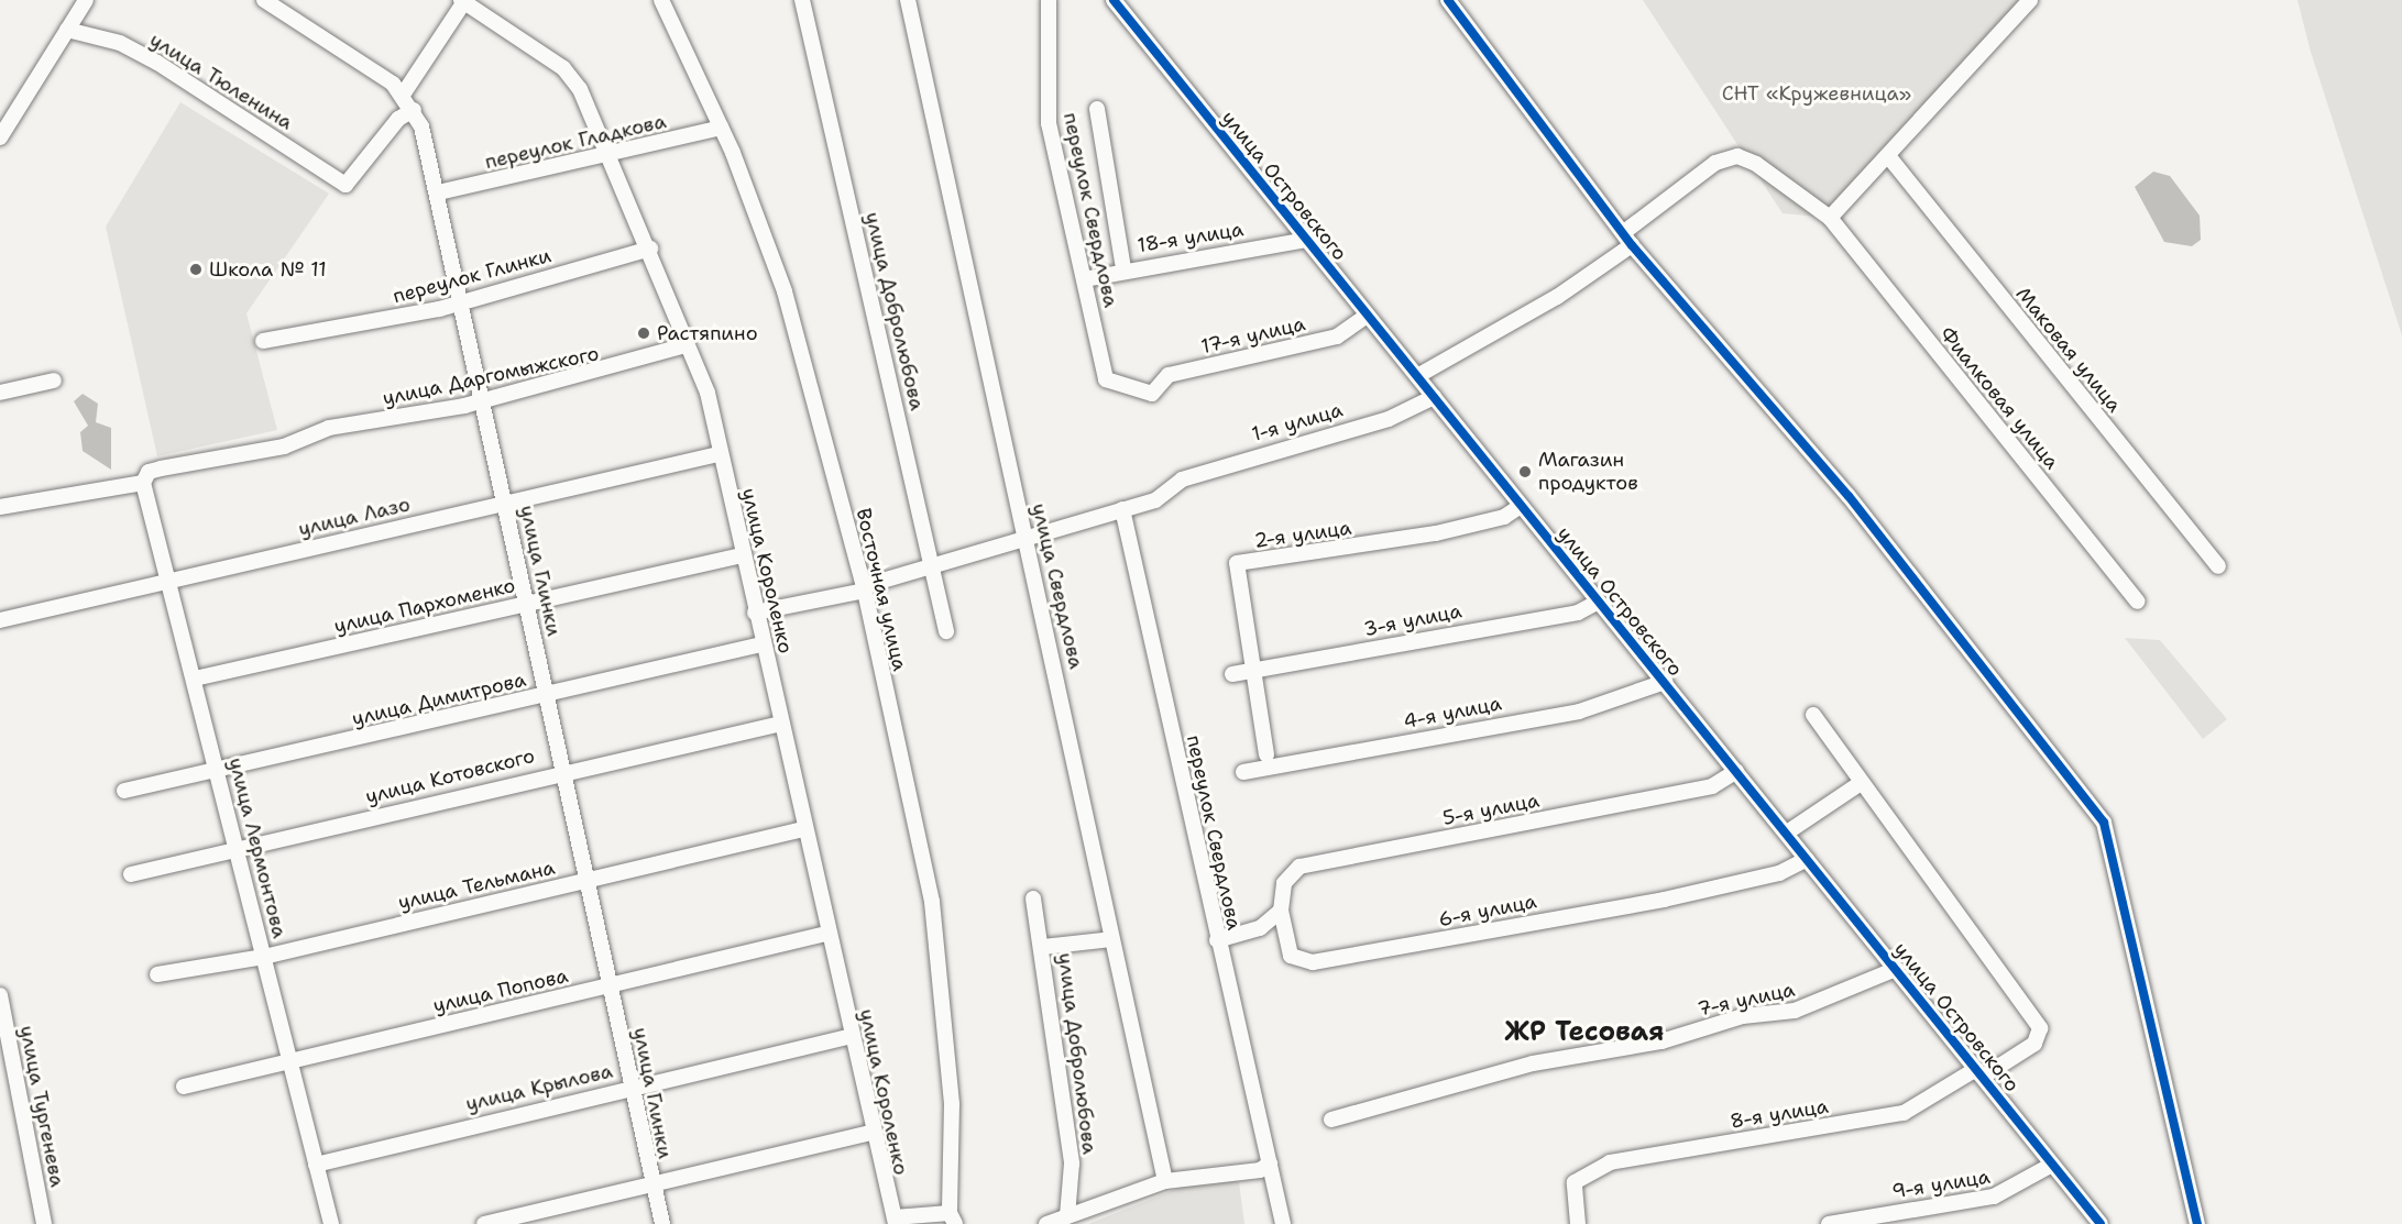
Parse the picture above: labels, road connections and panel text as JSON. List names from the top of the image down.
{
  "streets": {
    "street": [
      "улица Тюленина",
      "переулок Гладкова",
      "улица Островского",
      "переулок Свердлова",
      "18-я улица",
      "переулок Глинки",
      "улица Добролюбова",
      "17-я улица",
      "Маковая улица",
      "улица Даргомыжского",
      "Фиалковая улица",
      "1-я улица",
      "улица Лазо",
      "2-я улица",
      "улица Глинки",
      "улица Короленко",
      "улица Свердлова",
      "Восточная улица",
      "улица Пархоменко",
      "3-я улица",
      "улица Димитрова",
      "4-я улица",
      "улица Котовского",
      "5-я улица",
      "улица Лермонтова",
      "улица Тельмана",
      "6-я улица",
      "улица Попова",
      "7-я улица",
      "улица Крылова",
      "улица Тургенева",
      "8-я улица",
      "9-я улица"
    ]
  },
  "crossings": [
    ["улица Тюленина", "улица Глинки"],
    ["переулок Гладкова", "улица Глинки"],
    ["переулок Гладкова", "улица Короленко"],
    ["переулок Гладкова", "Восточная улица"],
    ["улица Островского", "18-я улица"],
    ["улица Островского", "17-я улица"],
    ["улица Островского", "1-я улица"],
    ["улица Островского", "2-я улица"],
    ["улица Островского", "3-я улица"],
    ["улица Островского", "4-я улица"],
    ["улица Островского", "5-я улица"],
    ["улица Островского", "6-я улица"],
    ["улица Островского", "7-я улица"],
    ["улица Островского", "8-я улица"],
    ["улица Островского", "9-я улица"],
    ["переулок Свердлова", "18-я улица"],
    ["переулок Свердлова", "17-я улица"],
    ["переулок Свердлова", "1-я улица"],
    ["переулок Глинки", "улица Глинки"],
    ["переулок Глинки", "улица Короленко"],
    ["улица Добролюбова", "1-я улица"],
    ["улица Даргомыжского", "улица Глинки"],
    ["улица Даргомыжского", "улица Короленко"],
    ["улица Даргомыжского", "улица Лермонтова"],
    ["1-я улица", "улица Короленко"],
    ["1-я улица", "улица Свердлова"],
    ["1-я улица", "Восточная улица"],
    ["улица Лазо", "улица Глинки"],
    ["улица Лазо", "улица Короленко"],
    ["улица Лазо", "улица Лермонтова"],
    ["2-я улица", "3-я улица"],
    ["улица Глинки", "улица Пархоменко"],
    ["улица Глинки", "улица Димитрова"],
    ["улица Глинки", "улица Котовского"],
    ["улица Глинки", "улица Тельмана"],
    ["улица Глинки", "улица Попова"],
    ["улица Глинки", "улица Крылова"],
    ["улица Короленко", "улица Пархоменко"],
    ["улица Короленко", "улица Димитрова"],
    ["улица Короленко", "улица Котовского"],
    ["улица Короленко", "улица Тельмана"],
    ["улица Короленко", "улица Попова"],
    ["улица Короленко", "улица Крылова"],
    ["улица Пархоменко", "улица Лермонтова"],
    ["улица Димитрова", "улица Лермонтова"],
    ["улица Котовского", "улица Лермонтова"],
    ["5-я улица", "6-я улица"],
    ["улица Лермонтова", "улица Тельмана"],
    ["улица Лермонтова", "улица Попова"],
    ["улица Лермонтова", "улица Крылова"]
  ],
  "districts": ["ЖР Тесовая"],
  "parks": ["СНТ «Кружевница»"],
  "places": ["Школа № 11", "Растяпино", "Магазин продуктов"]
}
